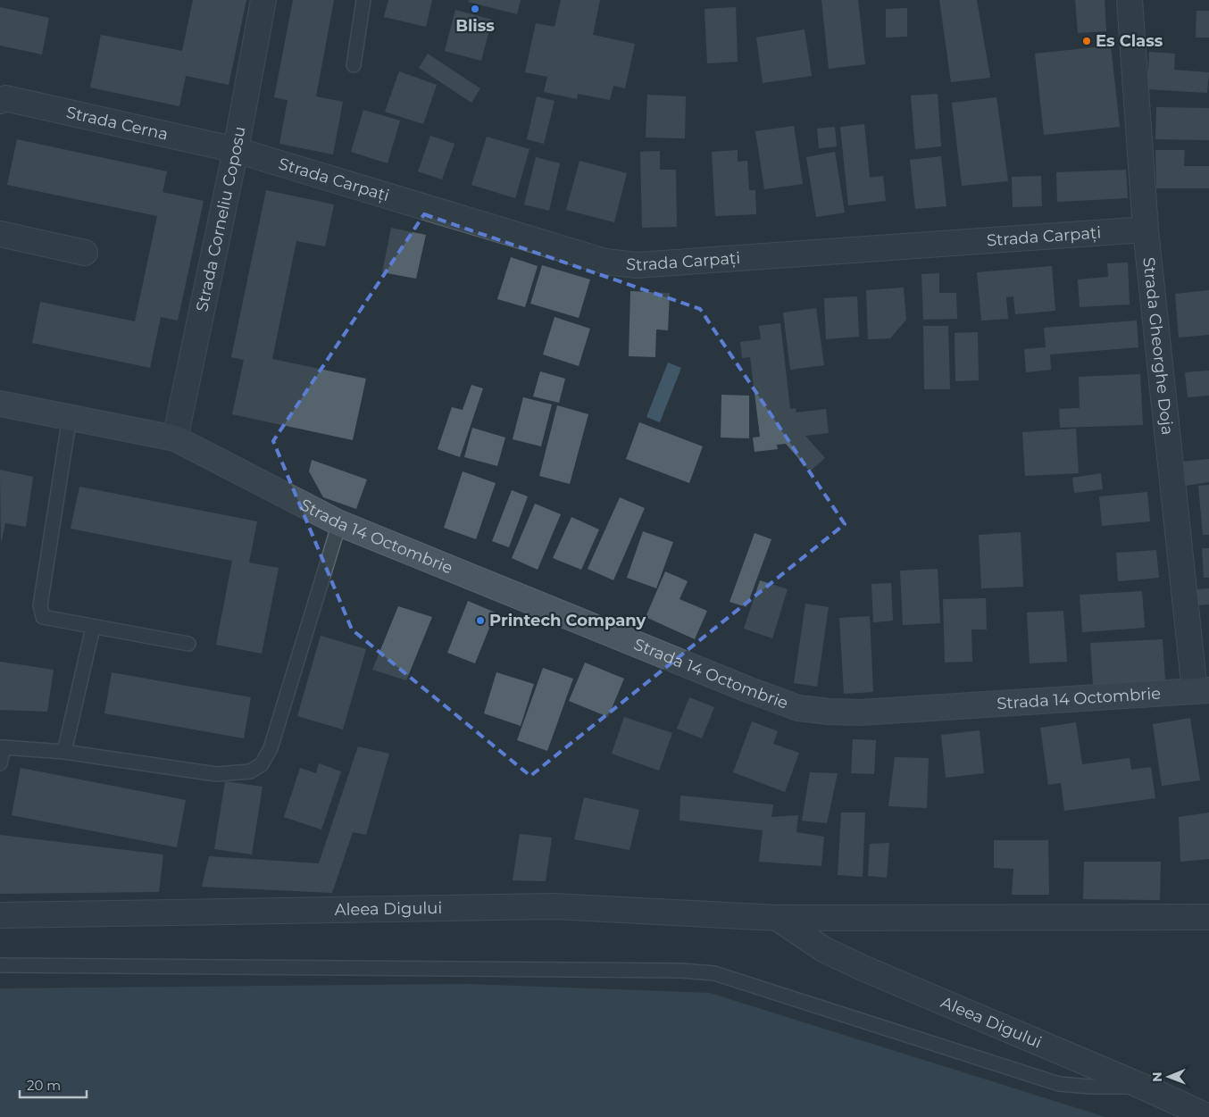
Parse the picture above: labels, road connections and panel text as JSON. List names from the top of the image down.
{
  "streets": {
    "street": [
      "Strada Cerna",
      "Strada Carpați",
      "Strada Corneliu Coposu",
      "Strada Gheorghe Doja",
      "Strada 14 Octombrie",
      "Aleea Digului"
    ]
  },
  "crossings": [
    ["Strada Cerna", "Strada Carpați"],
    ["Strada Cerna", "Strada Corneliu Coposu"],
    ["Strada Carpați", "Strada Corneliu Coposu"],
    ["Strada Carpați", "Strada Gheorghe Doja"],
    ["Strada Corneliu Coposu", "Strada 14 Octombrie"],
    ["Strada Gheorghe Doja", "Strada 14 Octombrie"]
  ],
  "places": ["Bliss", "Es Class", "Printech Company"],
  "scale_bar": "20 m",
  "north": "left"
}
